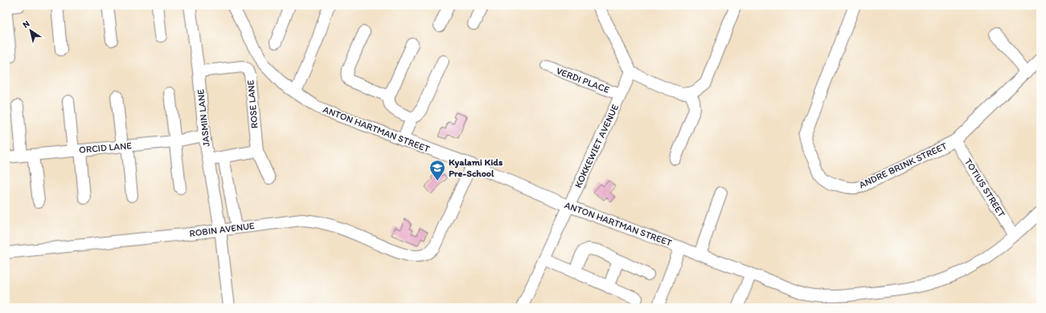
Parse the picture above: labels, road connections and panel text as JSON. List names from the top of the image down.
{
  "streets": {
    "street": [
      "VERDI PLACE",
      "ROSE LANE",
      "JASMIN LANE",
      "ANTON HARTMAN STREET",
      "KOKKEWIET AVENUE",
      "ORCID LANE",
      "ANDRE BRINK STREET",
      "TOTIUS STREET",
      "ROBIN AVENUE"
    ]
  },
  "crossings": [
    ["VERDI PLACE", "KOKKEWIET AVENUE"],
    ["ROSE LANE", "JASMIN LANE"],
    ["JASMIN LANE", "ORCID LANE"],
    ["JASMIN LANE", "ROBIN AVENUE"],
    ["ANTON HARTMAN STREET", "KOKKEWIET AVENUE"],
    ["ANTON HARTMAN STREET", "TOTIUS STREET"],
    ["ANTON HARTMAN STREET", "ROBIN AVENUE"],
    ["ANDRE BRINK STREET", "TOTIUS STREET"]
  ],
  "places": {
    "school or university": ["Kyalami Kids Pre-School"]
  },
  "north": "top left"
}
